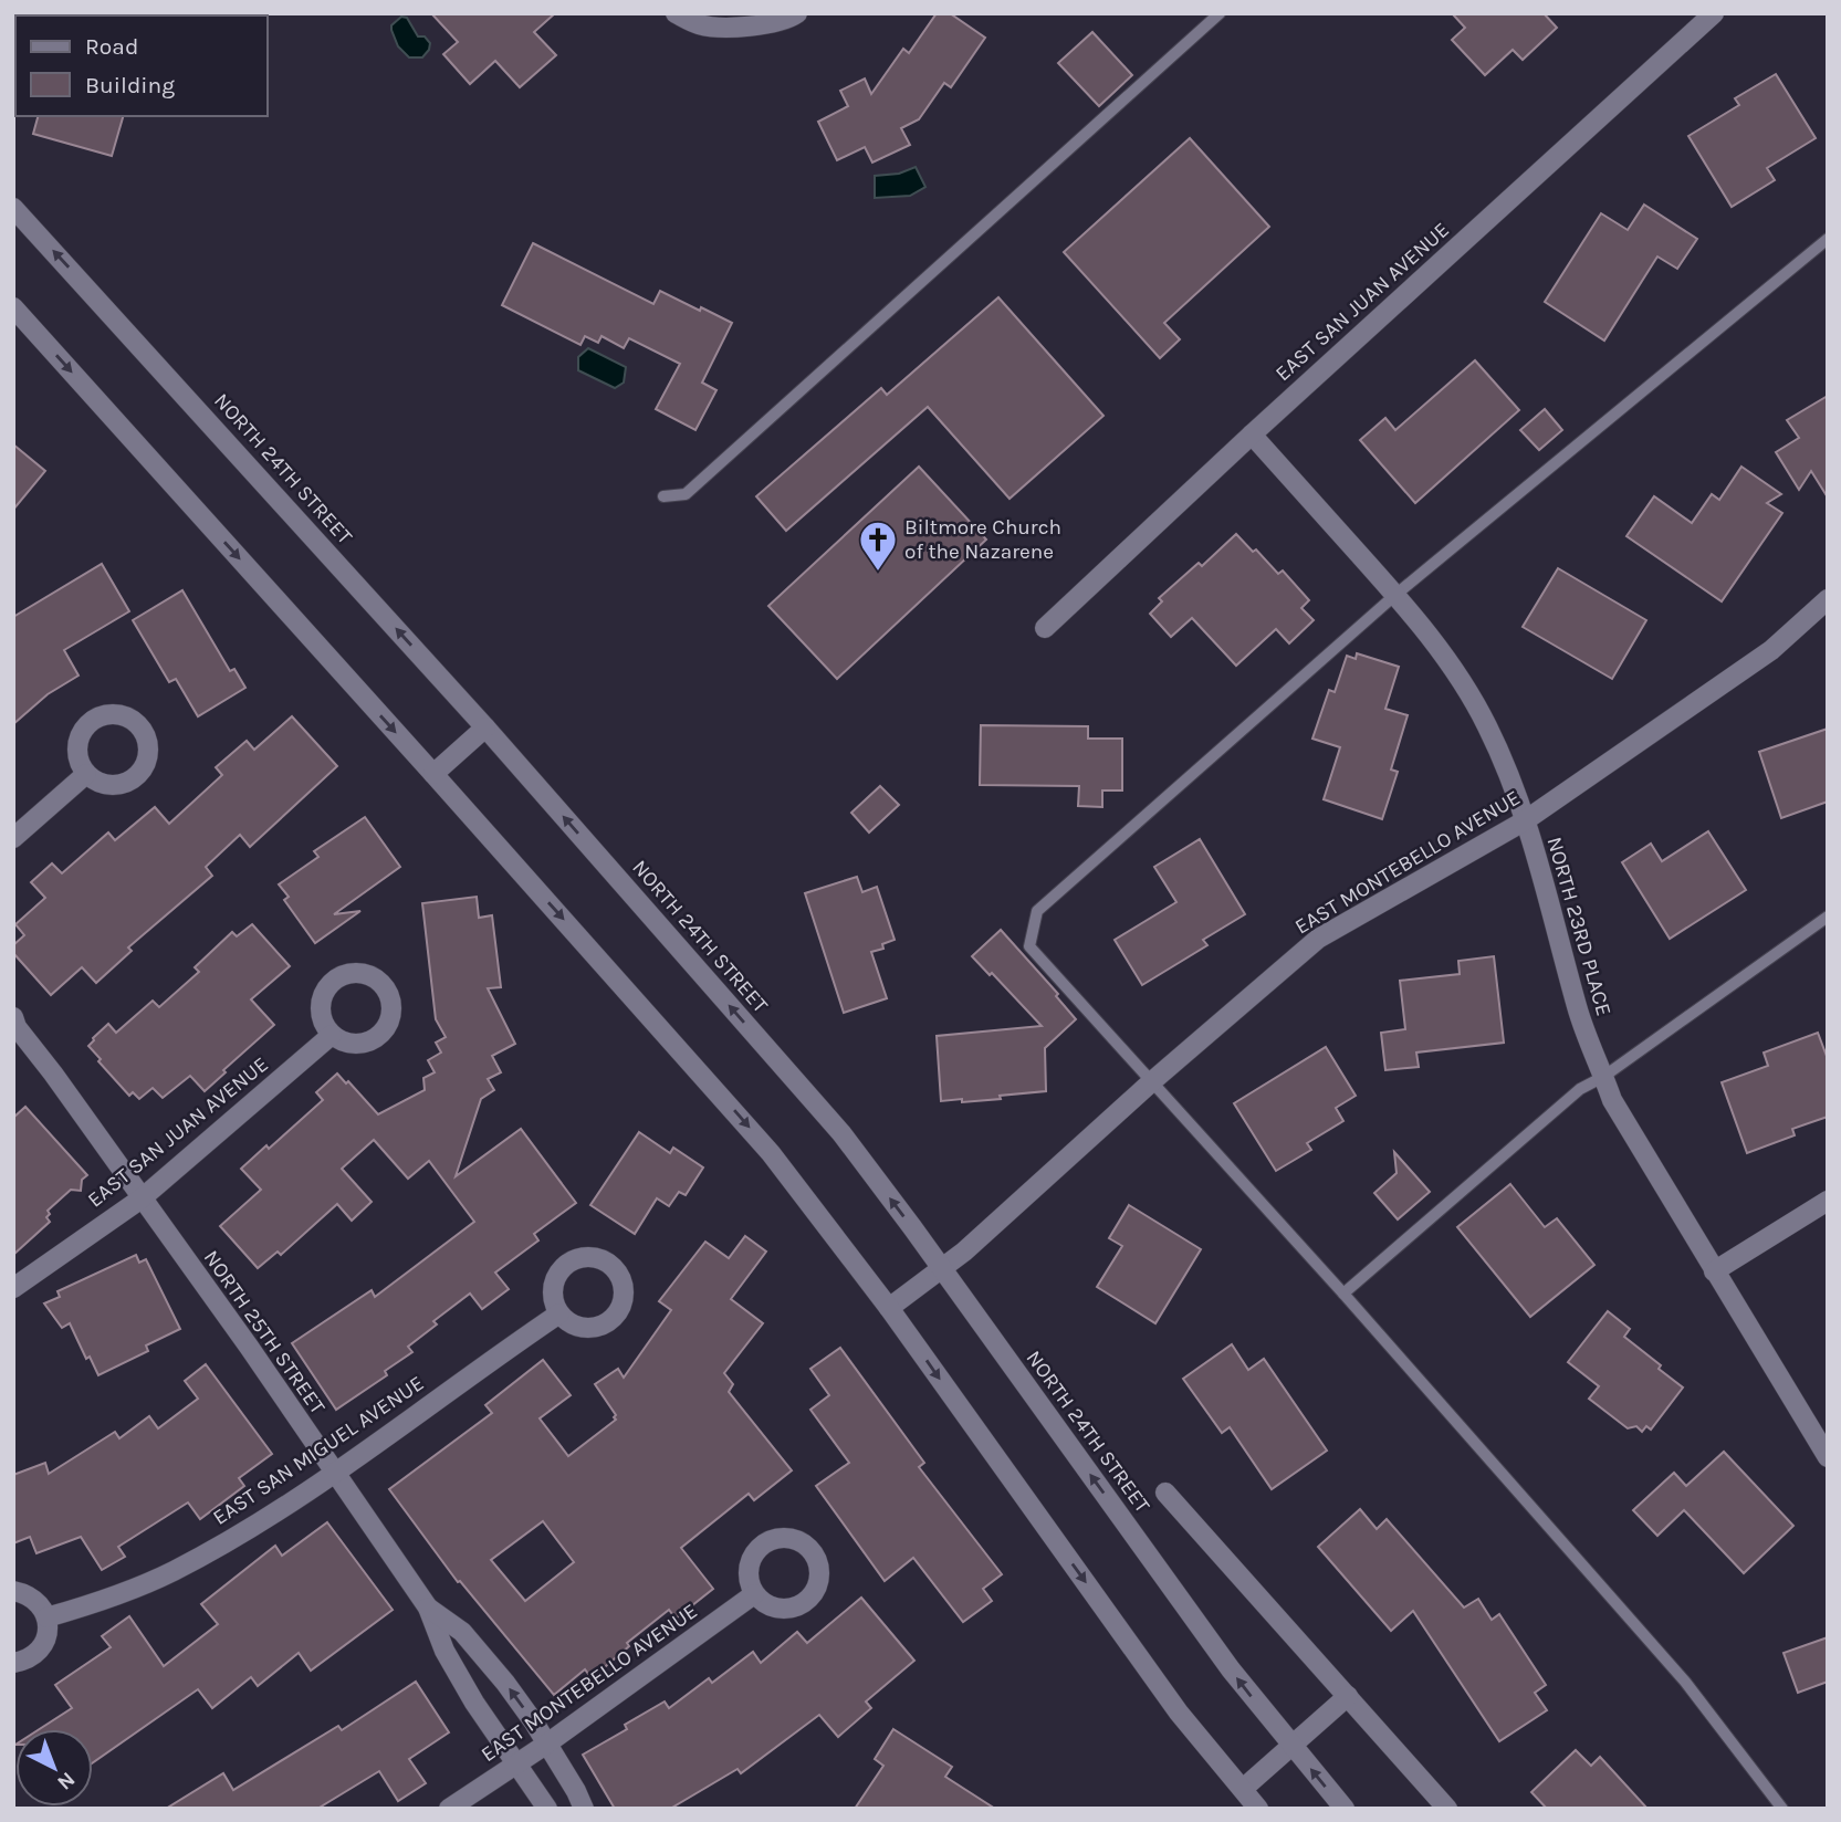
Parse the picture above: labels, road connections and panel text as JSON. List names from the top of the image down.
{
  "streets": {
    "street": [
      "EAST SAN JUAN AVENUE",
      "NORTH 24TH STREET",
      "EAST MONTEBELLO AVENUE",
      "NORTH 23RD PLACE",
      "NORTH 25TH STREET",
      "EAST SAN MIGUEL AVENUE"
    ]
  },
  "crossings": [
    ["EAST SAN JUAN AVENUE", "NORTH 23RD PLACE"],
    ["EAST SAN JUAN AVENUE", "NORTH 25TH STREET"],
    ["NORTH 24TH STREET", "EAST MONTEBELLO AVENUE"],
    ["EAST MONTEBELLO AVENUE", "NORTH 23RD PLACE"],
    ["EAST MONTEBELLO AVENUE", "NORTH 25TH STREET"],
    ["NORTH 25TH STREET", "EAST SAN MIGUEL AVENUE"]
  ],
  "places": {
    "church": ["Biltmore Church of the Nazarene"]
  },
  "legend": ["Road", "Building"],
  "north": "bottom right"
}
